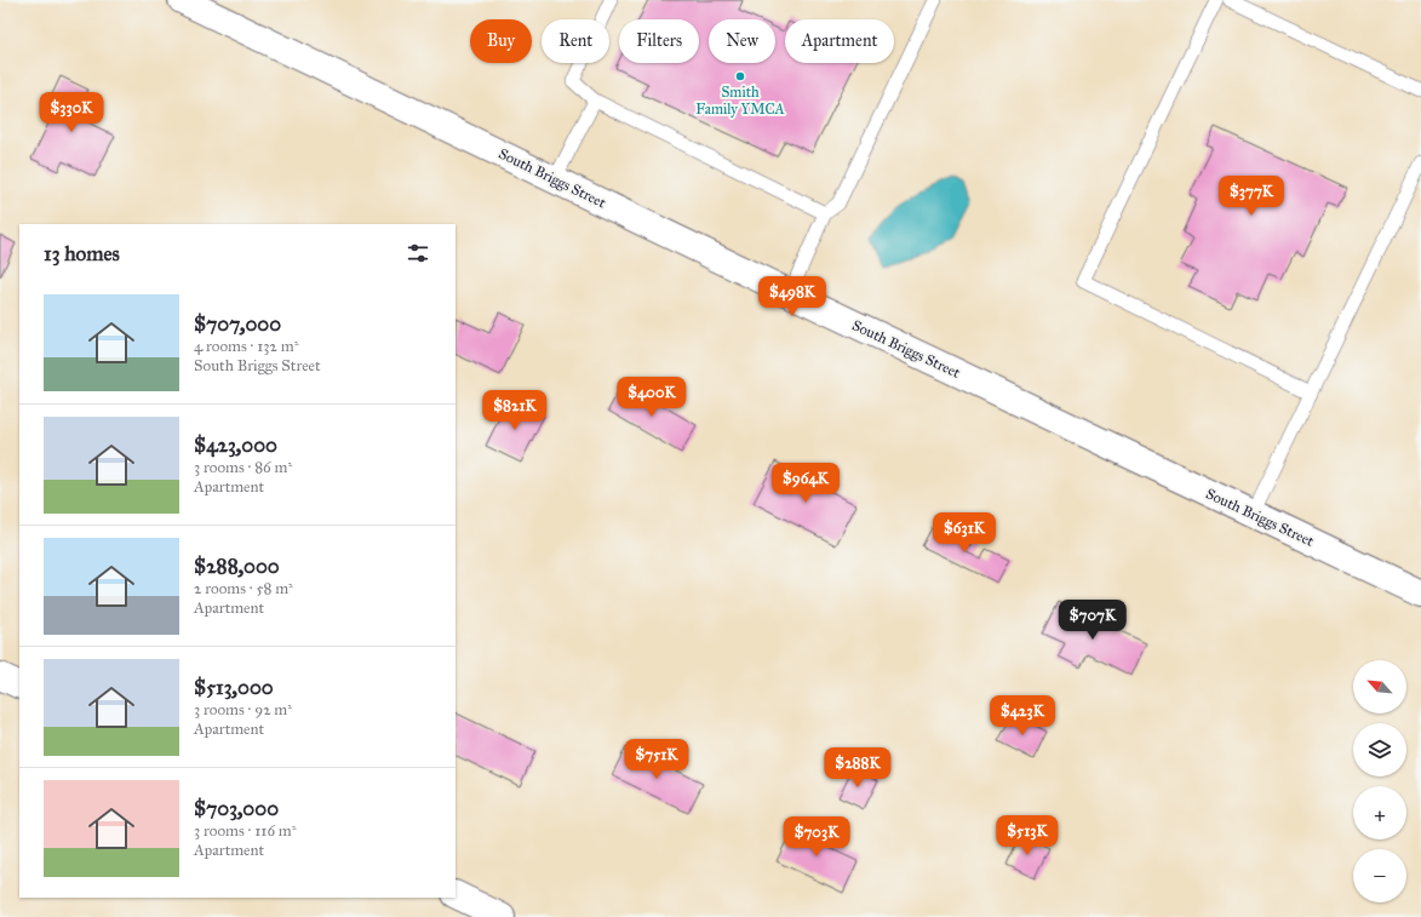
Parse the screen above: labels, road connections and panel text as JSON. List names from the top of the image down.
{
  "streets": {
    "street": ["South Briggs Street"]
  },
  "places": ["Smith Family YMCA"],
  "north": "top left",
  "page": {
    "chip": [
      "Buy",
      "Rent",
      "Filters",
      "New",
      "Apartment"
    ],
    "price": [
      "$330K",
      "$377K",
      "$498K",
      "$400K",
      "$821K",
      "$964K",
      "$631K",
      "$707K",
      "$423K",
      "$751K",
      "$288K",
      "$513K",
      "$703K"
    ],
    "heading": "13 homes",
    "list": [
      {
        "name": "$707,000",
        "note": "4 rooms · 132 m² · South Briggs Street"
      },
      {
        "name": "$423,000",
        "note": "3 rooms · 86 m² · Apartment"
      },
      {
        "name": "$288,000",
        "note": "2 rooms · 58 m² · Apartment"
      },
      {
        "name": "$513,000",
        "note": "3 rooms · 92 m² · Apartment"
      },
      {
        "name": "$703,000",
        "note": "3 rooms · 116 m² · Apartment"
      }
    ],
    "map_buttons": ["+", "−"]
  }
}
